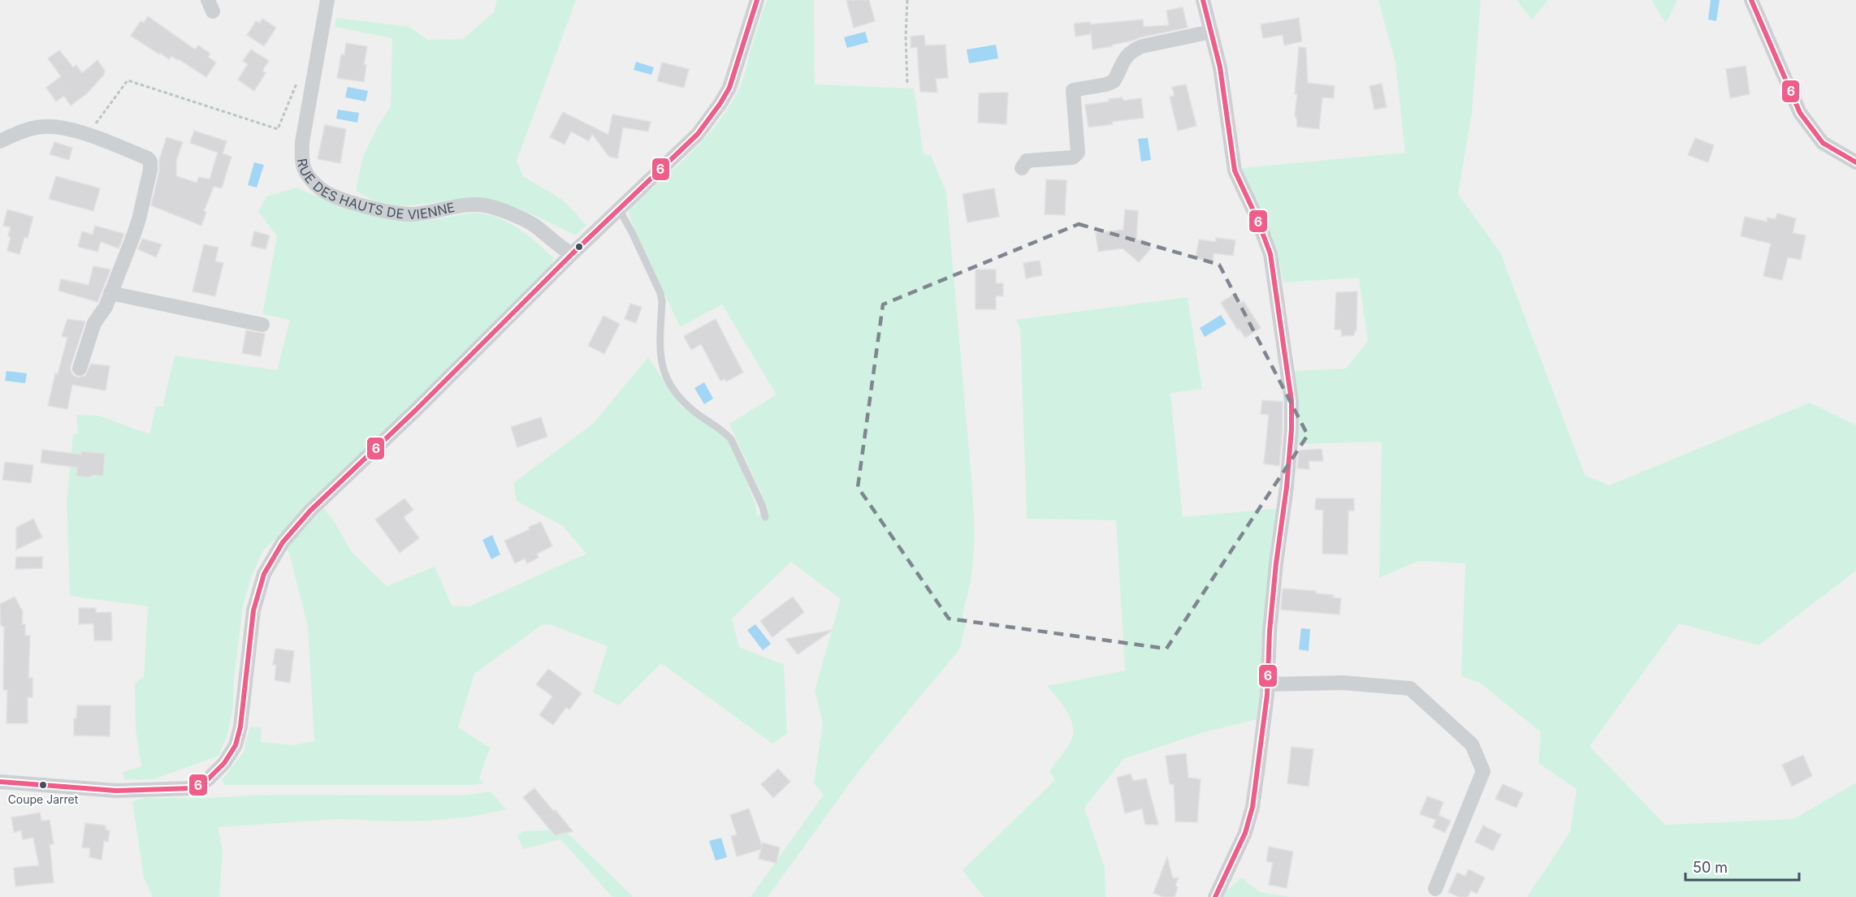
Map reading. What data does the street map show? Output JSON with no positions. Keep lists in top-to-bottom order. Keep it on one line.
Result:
{"streets":{"street":["RUE DES HAUTS DE VIENNE"]},"places":["Coupe Jarret"],"lines":["transit line 6"],"scale_bar":"50 m"}
